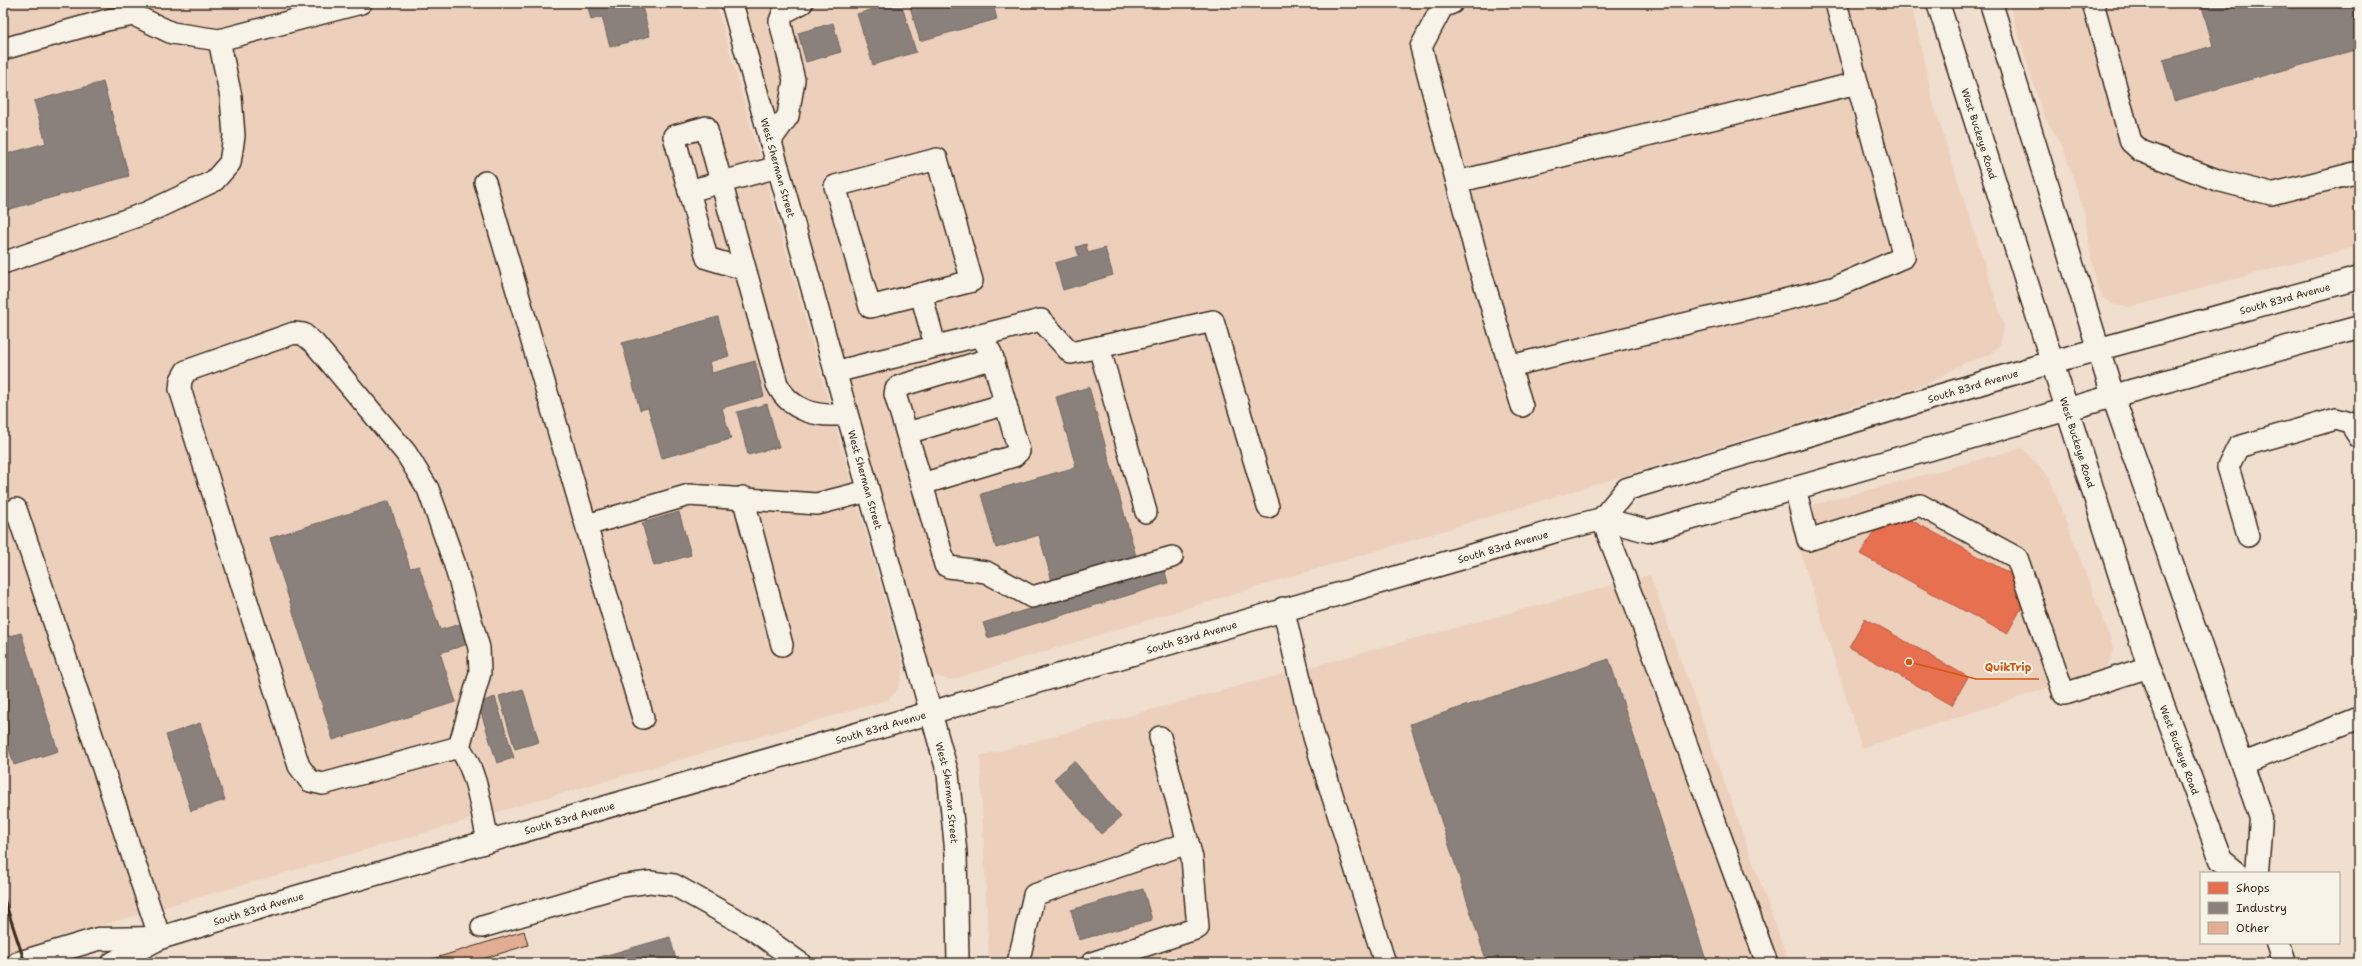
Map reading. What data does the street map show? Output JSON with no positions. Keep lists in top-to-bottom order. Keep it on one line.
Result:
{"streets":{"main road":["West Buckeye Road","South 83rd Avenue"],"street":["West Sherman Street"]},"crossings":[["West Buckeye Road","South 83rd Avenue"],["West Sherman Street","South 83rd Avenue"]],"places":["QuikTrip"],"legend":["Shops","Industry","Other"]}
